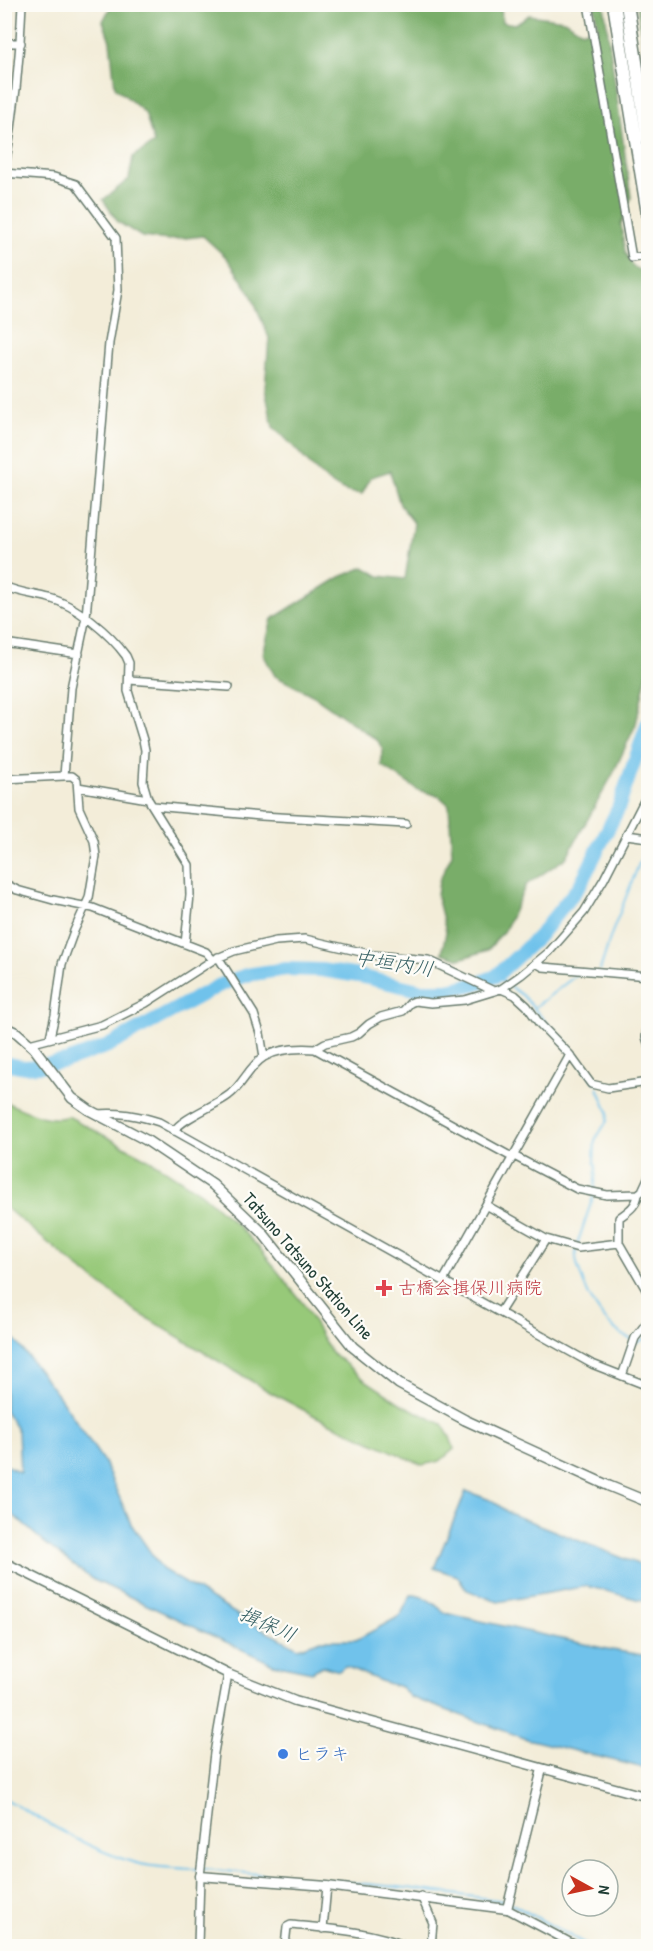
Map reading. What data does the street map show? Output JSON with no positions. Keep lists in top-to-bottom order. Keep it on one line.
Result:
{"streets":{"main road":["Tatsuno Tatsuno Station Line"]},"water":["中垣内川","揖保川"],"places":{"health":["古橋会揖保川病院"],"other":["ヒラキ"]},"north":"right"}
